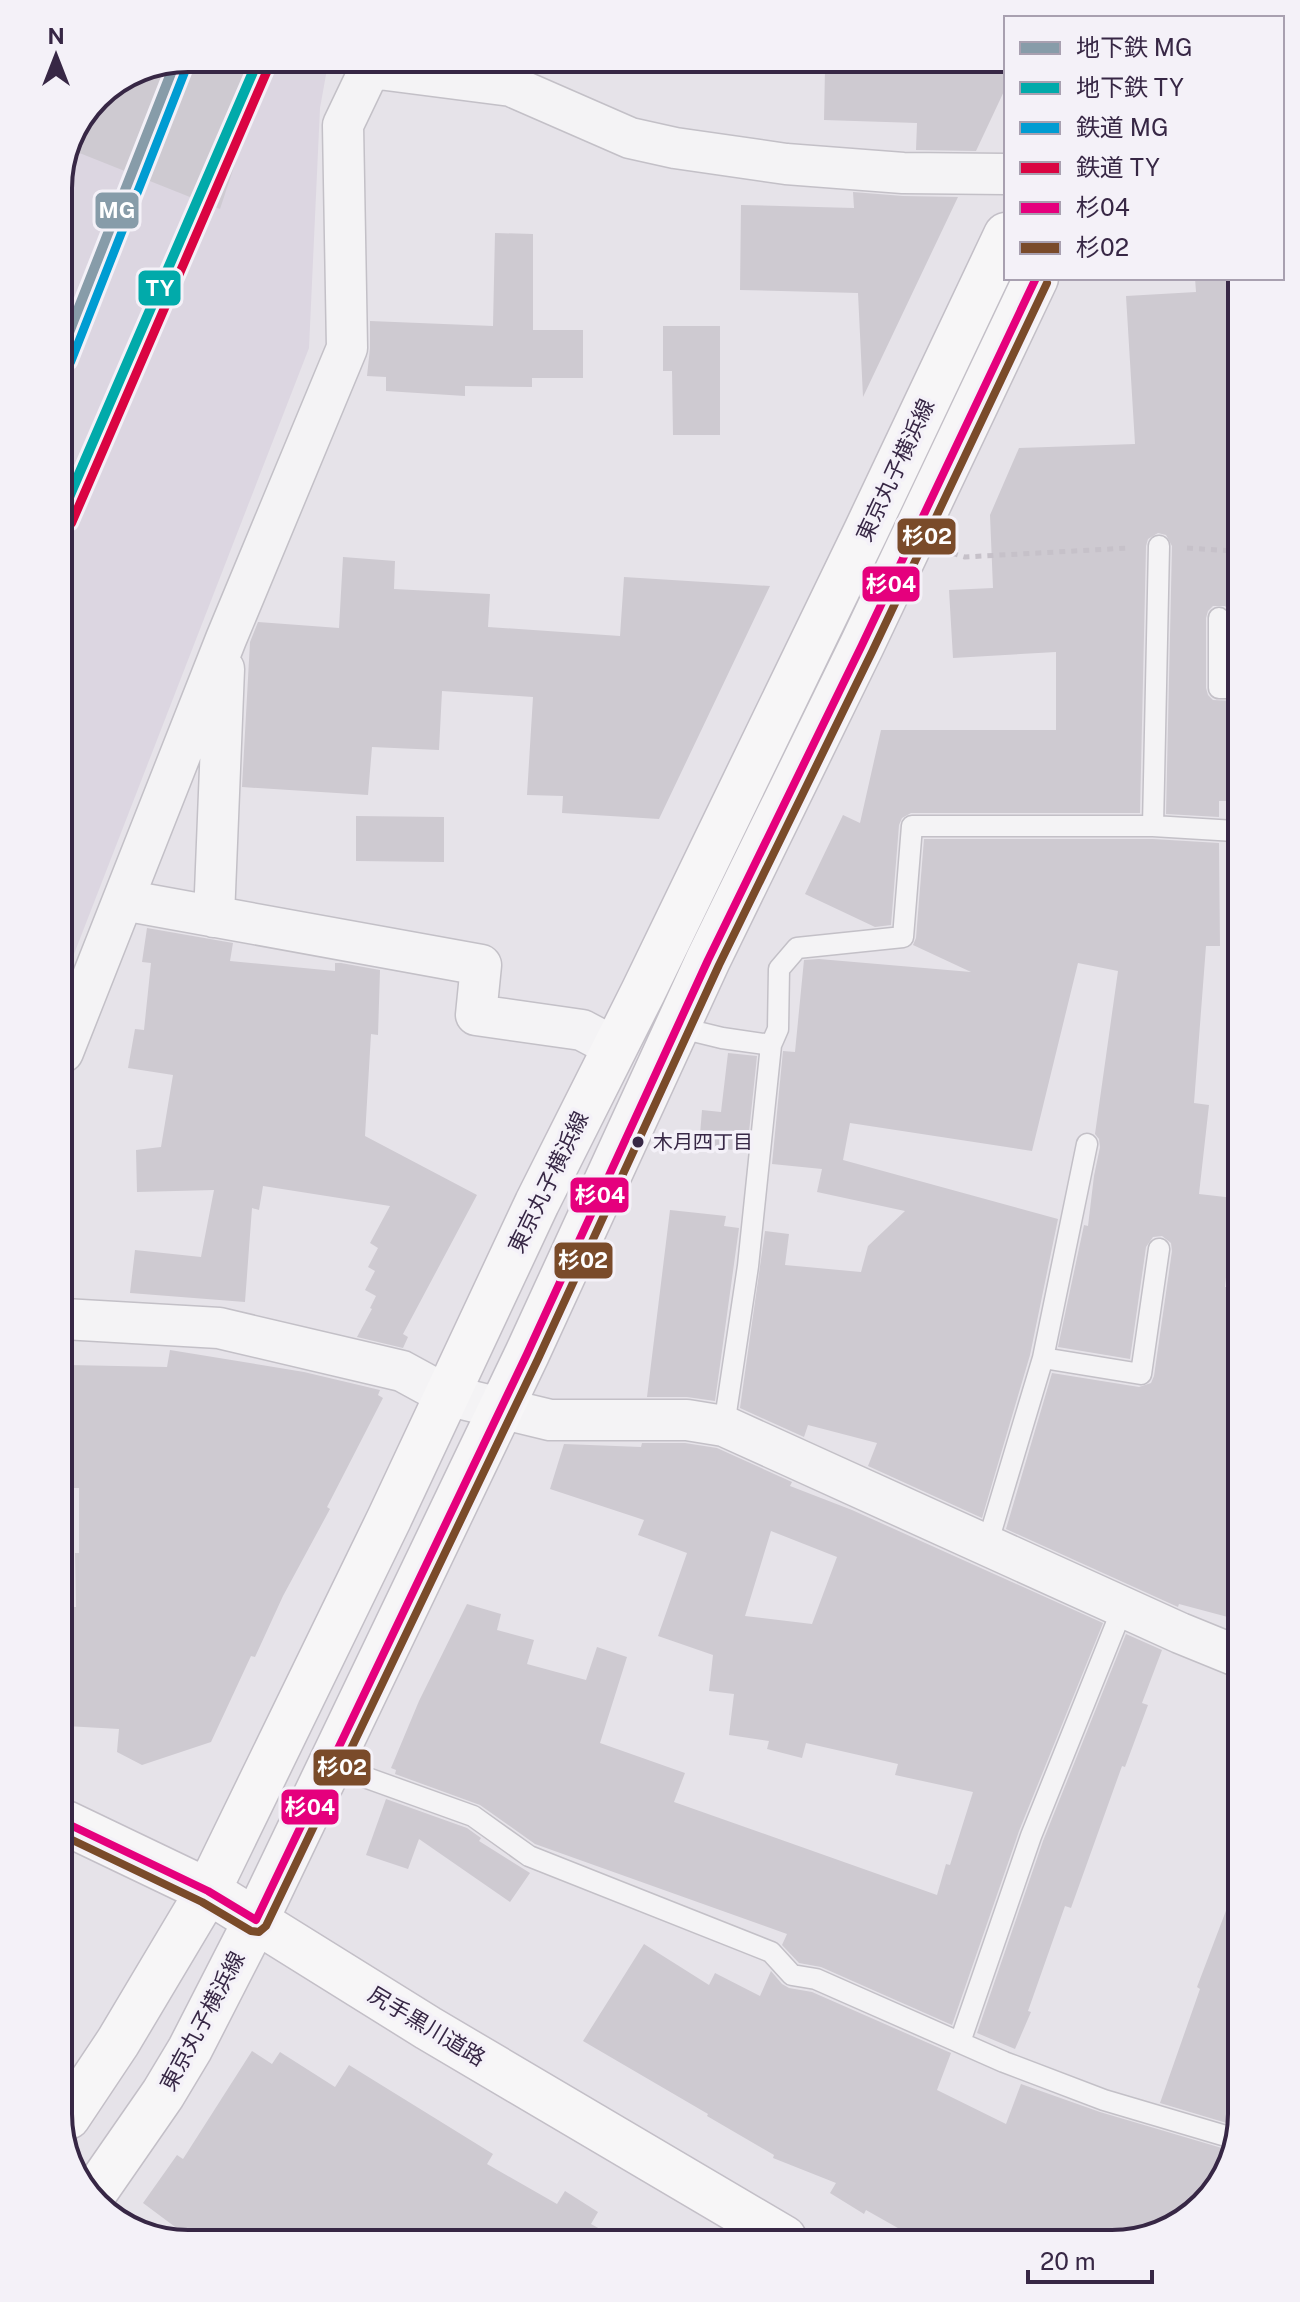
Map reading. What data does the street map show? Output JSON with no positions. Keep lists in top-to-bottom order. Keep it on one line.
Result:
{"streets":{"main road":["東京丸子横浜線","尻手黒川道路"]},"crossings":[["東京丸子横浜線","尻手黒川道路"]],"places":["木月四丁目"],"lines":["metro line TY","rail line TY","rail line MG","metro line MG","transit line 杉04","transit line 杉02"],"legend":["地下鉄 MG","地下鉄 TY","鉄道 MG","鉄道 TY","杉04","杉02"],"scale_bar":"20 m","north":"top"}
